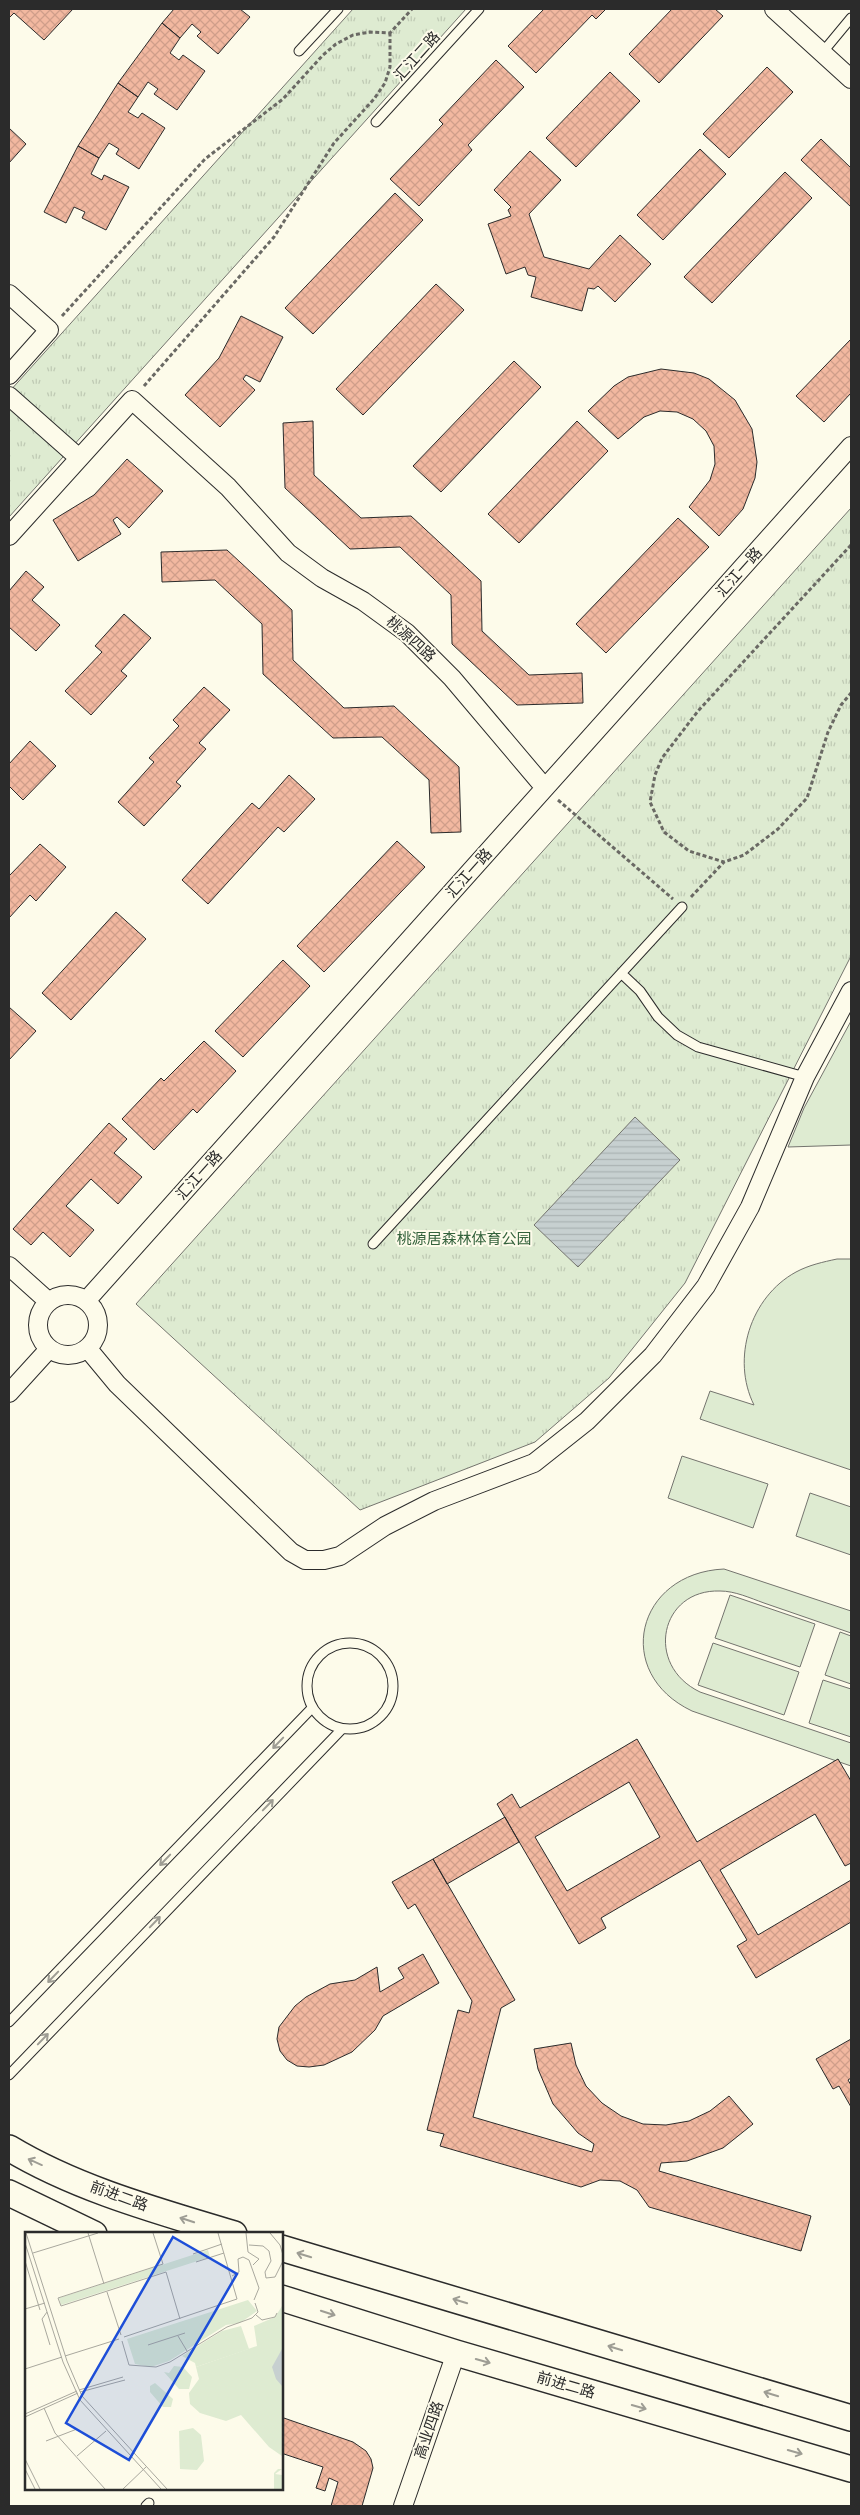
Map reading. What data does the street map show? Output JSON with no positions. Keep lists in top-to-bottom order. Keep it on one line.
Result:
{"streets":{"main road":["前进二路"],"street":["汇江一路","桃源四路","高业四路"],"lane":["汇江二路"]},"crossings":[["汇江一路","桃源四路"],["前进二路","高业四路"]],"parks":["桃源居森林体育公园"]}
